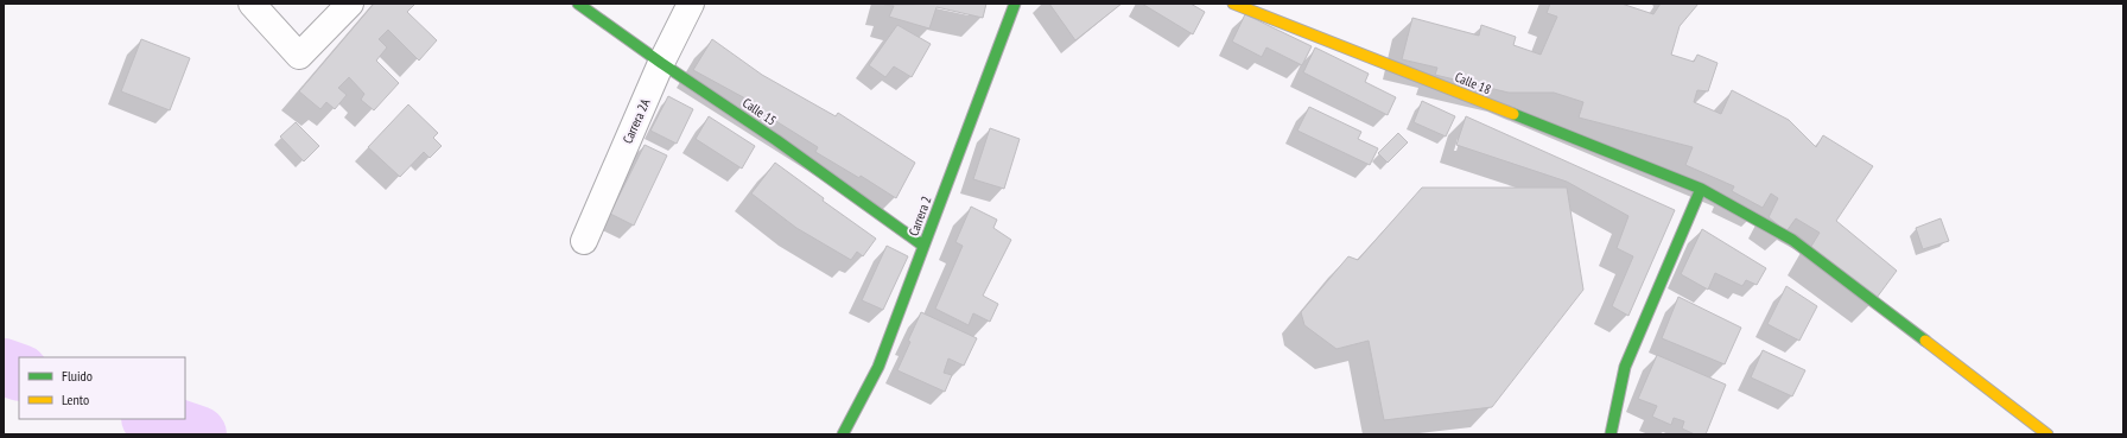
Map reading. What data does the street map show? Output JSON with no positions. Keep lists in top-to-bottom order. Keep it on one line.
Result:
{"streets":{"street":["Calle 18","Calle 15","Carrera 2A","Carrera 2"]},"crossings":[["Calle 15","Carrera 2A"],["Calle 15","Carrera 2"]],"legend":["Fluido","Lento"]}
